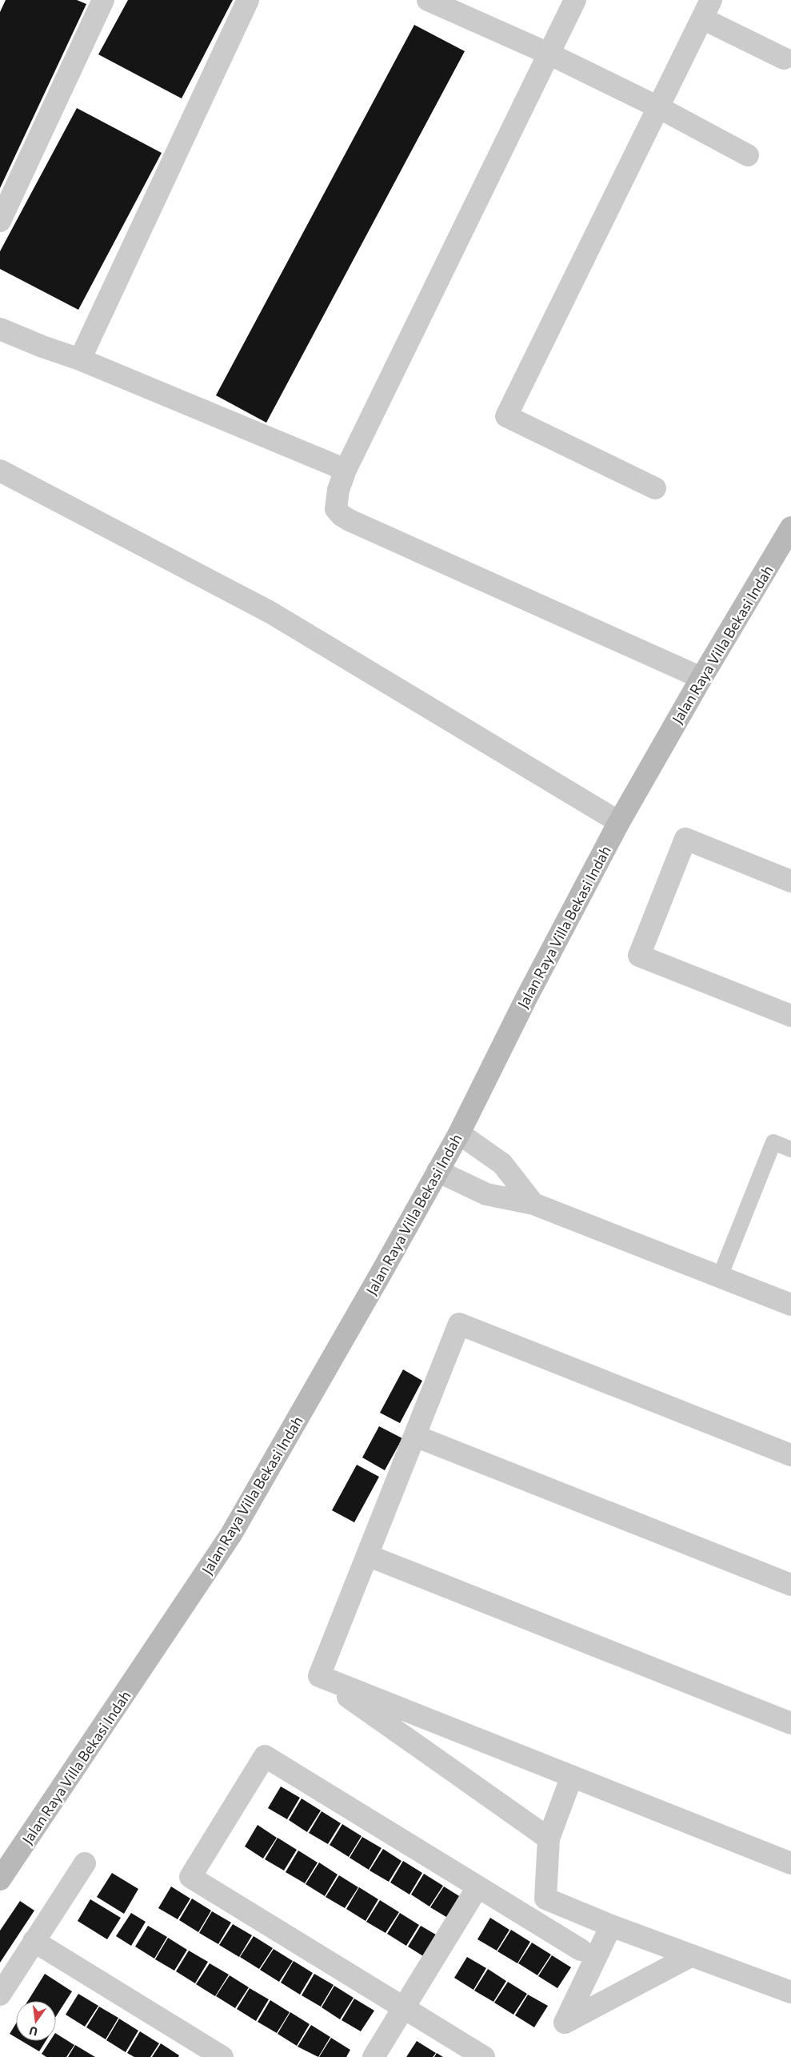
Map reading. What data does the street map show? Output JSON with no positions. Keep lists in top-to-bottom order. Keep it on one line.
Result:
{"streets":{"main road":["Jalan Raya Villa Bekasi Indah"]},"north":"bottom"}
